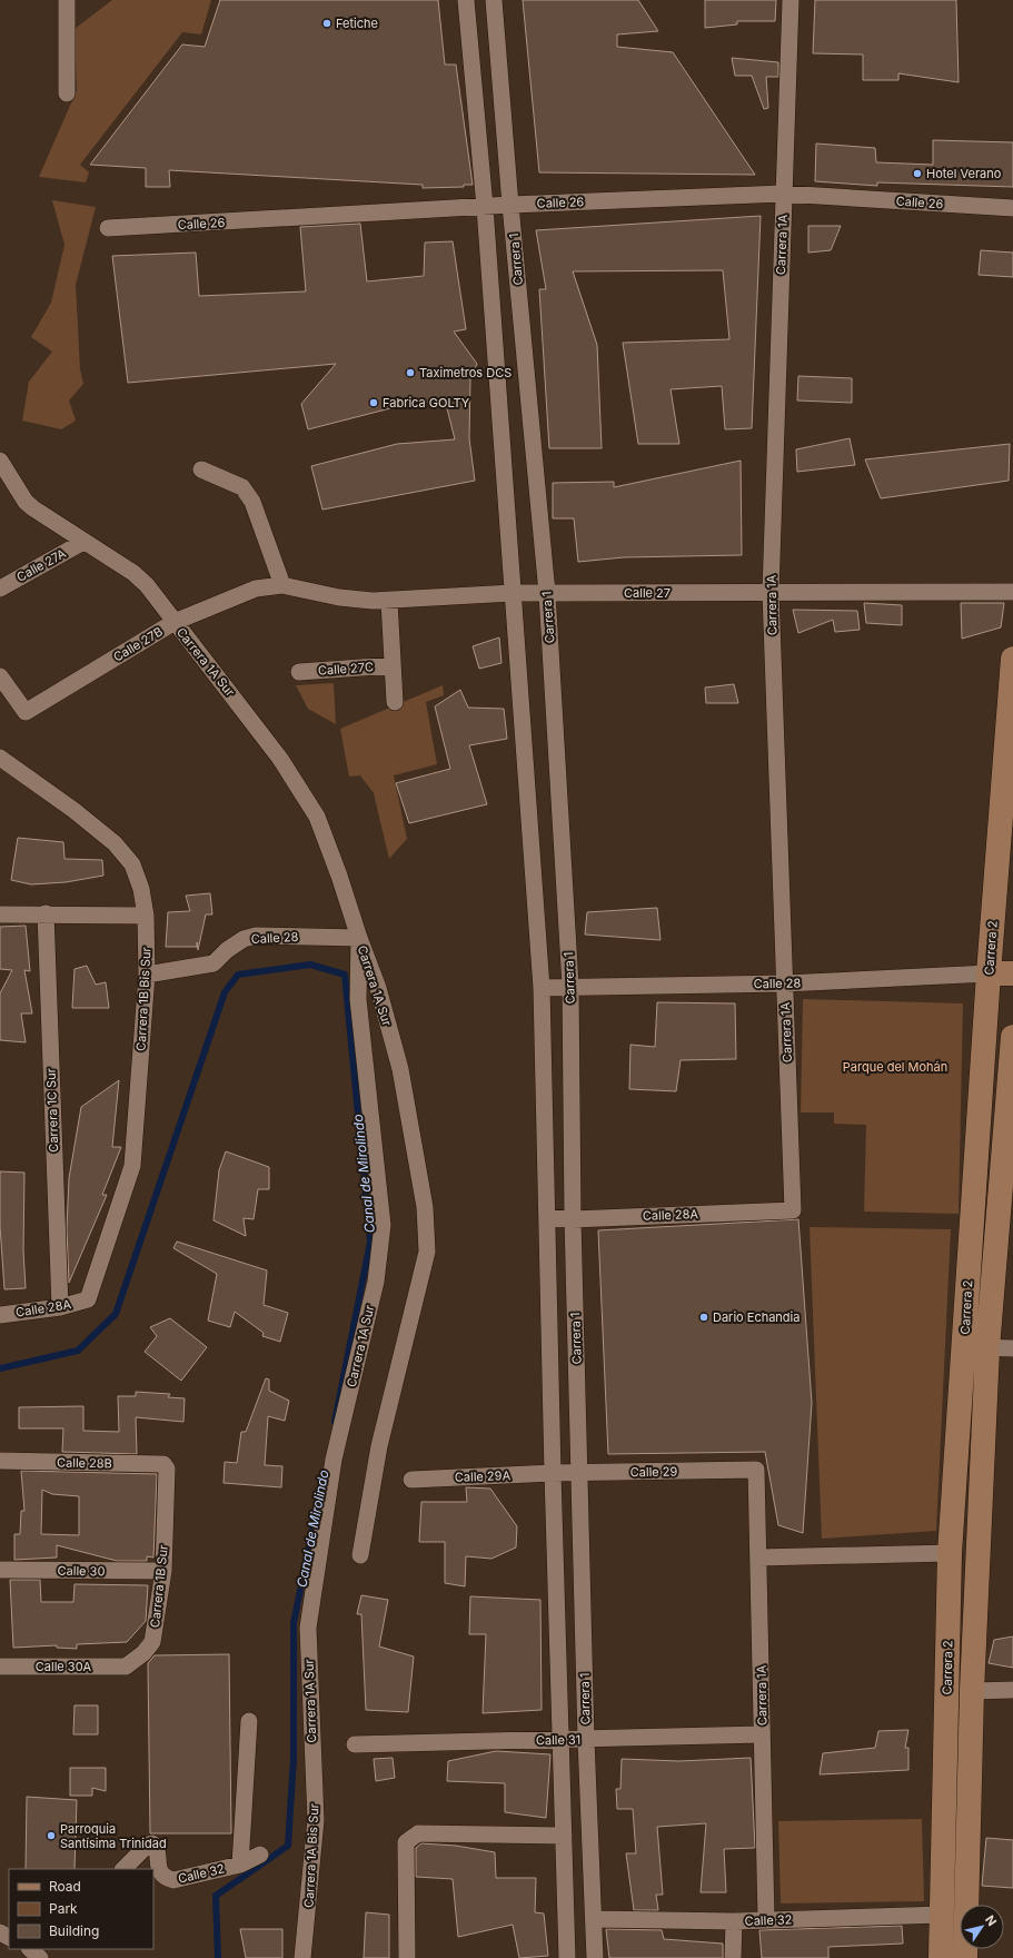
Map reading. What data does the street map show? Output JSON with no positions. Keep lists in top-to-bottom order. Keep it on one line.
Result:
{"streets":{"street":["Calle 26","Carrera 1A","Carrera 1","Calle 27A","Calle 27","Calle 27B","Carrera 1A Sur","Calle 27C","Calle 28","Carrera 2","Carrera 1B Bis Sur","Carrera 1C Sur","Calle 28A","Calle 28B","Calle 29","Calle 29A","Calle 30","Carrera 1B Sur","Calle 30A","Calle 31","Carrera 1A Bis Sur","Calle 32"]},"crossings":[["Calle 26","Carrera 1A"],["Calle 26","Carrera 1"],["Carrera 1A","Calle 27"],["Carrera 1A","Calle 28"],["Carrera 1A","Calle 28A"],["Carrera 1A","Calle 29"],["Carrera 1A","Calle 31"],["Carrera 1A","Calle 32"],["Carrera 1","Calle 27"],["Carrera 1","Calle 28"],["Carrera 1","Calle 28A"],["Carrera 1","Calle 29"],["Carrera 1","Calle 31"],["Carrera 1","Calle 32"],["Calle 27A","Carrera 1A Sur"],["Calle 27","Calle 27B"],["Calle 27B","Carrera 1A Sur"],["Carrera 1A Sur","Calle 28"],["Carrera 1A Sur","Carrera 1A Bis Sur"],["Calle 28","Carrera 2"],["Calle 28","Carrera 1B Bis Sur"],["Carrera 2","Calle 32"],["Carrera 1B Bis Sur","Calle 28A"],["Carrera 1C Sur","Calle 28A"],["Calle 28B","Carrera 1B Sur"],["Calle 29","Calle 29A"],["Calle 30","Carrera 1B Sur"],["Carrera 1B Sur","Calle 30A"]],"water":["Canal de Mirolindo"],"parks":["Parque del Mohán"],"places":["Fetiche","Hotel Verano","Taximetros DCS","Fabrica GOLTY","Dario Echandia","Parroquia Santísima Trinidad"],"legend":["Road","Park","Building"],"north":"top right"}
